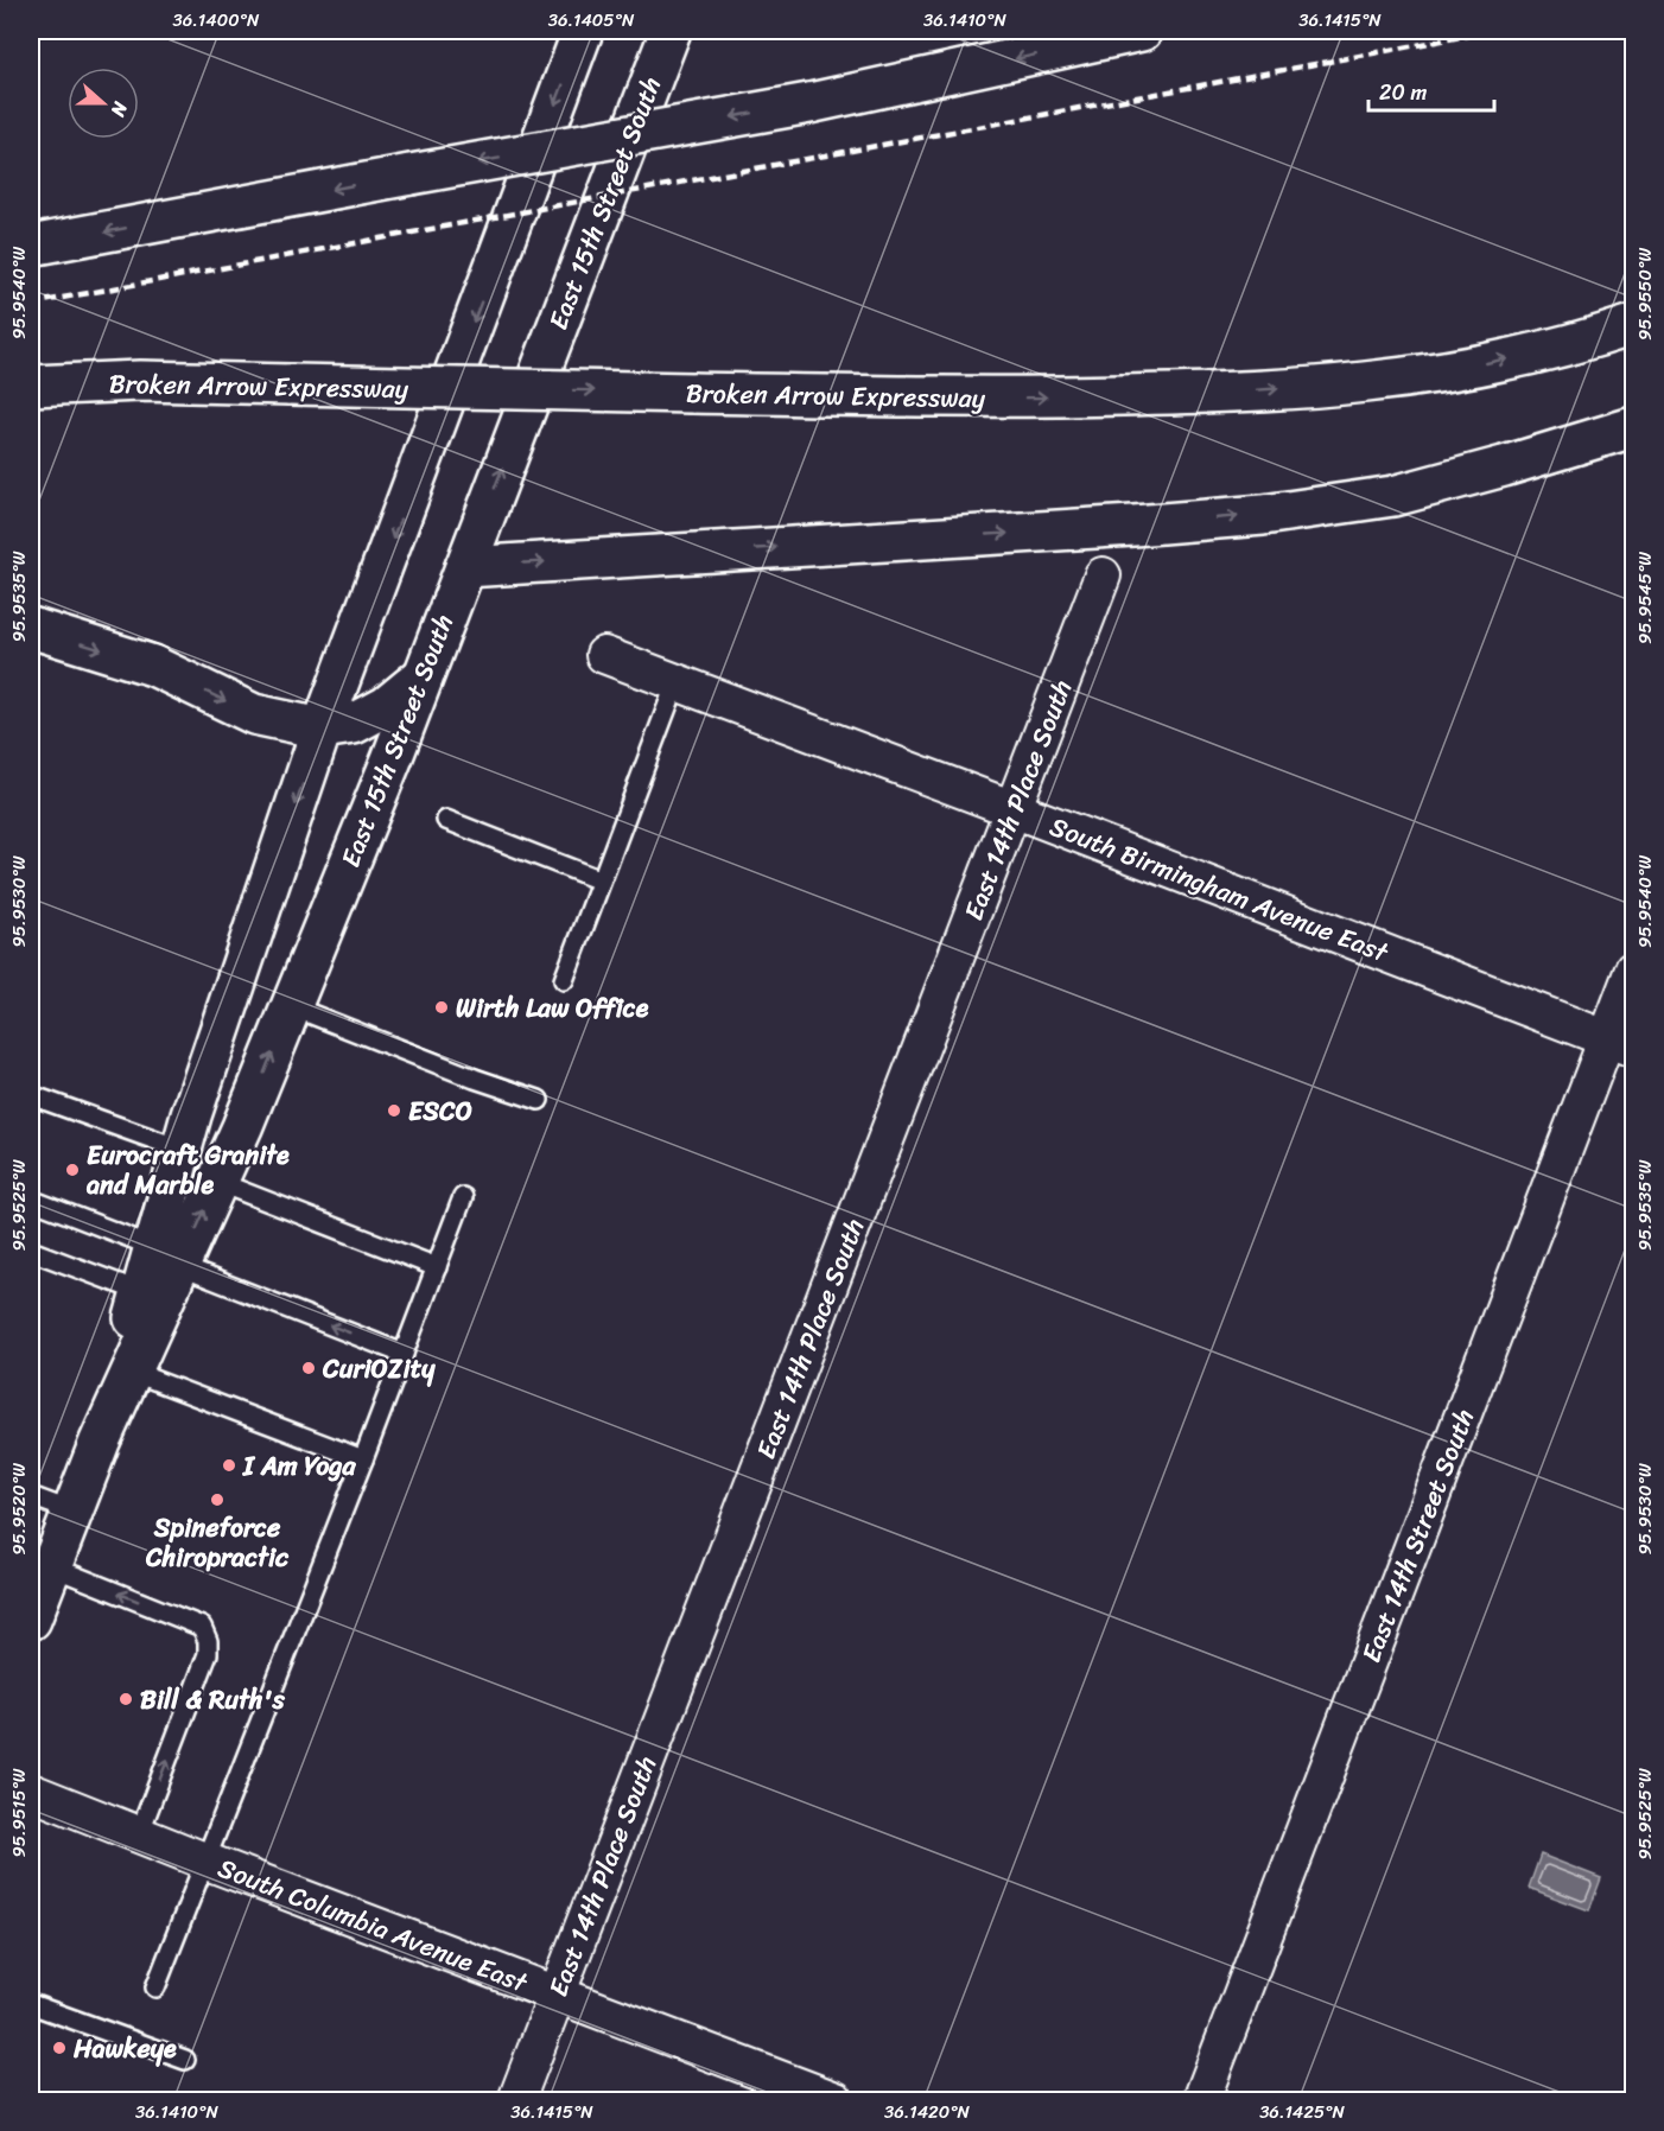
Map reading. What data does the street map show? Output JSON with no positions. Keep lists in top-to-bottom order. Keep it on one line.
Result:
{"streets":{"main road":["East 15th Street South","Broken Arrow Expressway"],"street":["East 14th Place South","South Birmingham Avenue East","East 14th Street South","South Columbia Avenue East"]},"crossings":[["East 14th Place South","South Birmingham Avenue East"],["East 14th Place South","South Columbia Avenue East"],["South Birmingham Avenue East","East 14th Street South"]],"places":["Wirth Law Office","ESCO","Eurocraft Granite and Marble","CuriOZity","I Am Yoga","Spineforce Chiropractic","Bill & Ruth's","Hawkeye"],"scale_bar":"20 m","north":"right","coordinates":["36.1400°N","36.1405°N","36.1410°N","36.1415°N","95.9540°W","95.9550°W","95.9535°W","95.9545°W","95.9530°W","95.9525°W","95.9520°W","95.9515°W","36.1420°N","36.1425°N"]}
